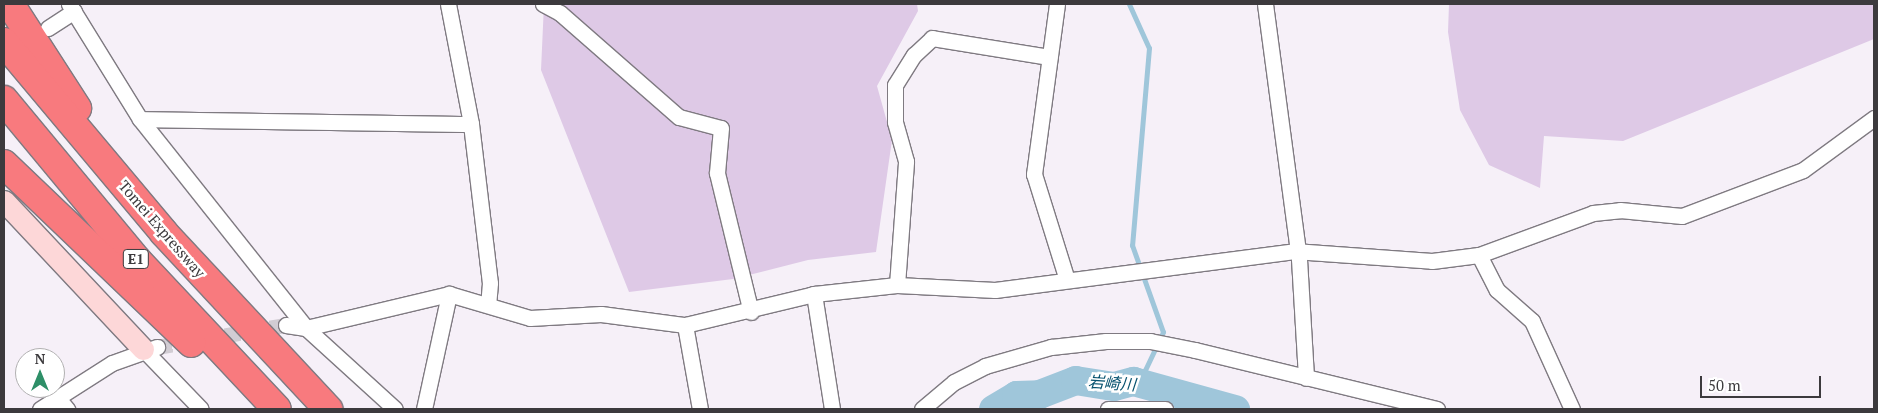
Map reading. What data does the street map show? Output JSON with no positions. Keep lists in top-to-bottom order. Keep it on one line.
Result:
{"streets":{"highway":["Tomei Expressway","E1"]},"water":["岩崎川"],"scale_bar":"50 m","north":"top"}
